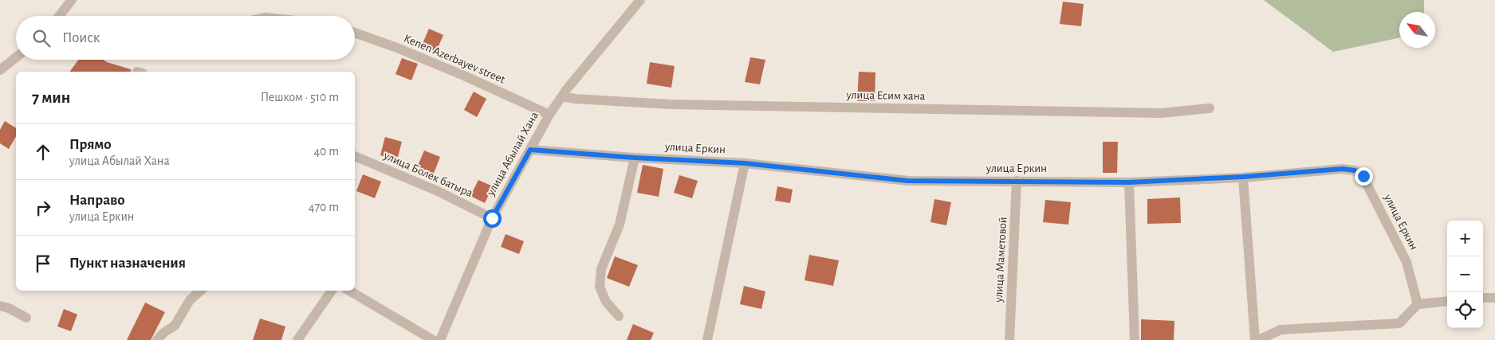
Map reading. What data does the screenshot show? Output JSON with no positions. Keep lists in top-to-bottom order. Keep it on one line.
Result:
{"streets":{"street":["Kenen Azerbayev street","улица Есим хана","улица Еркин","улица Абылай Хана","улица Болек батыра","улица Маметовой"]},"crossings":[["Kenen Azerbayev street","улица Абылай Хана"],["улица Есим хана","улица Абылай Хана"],["улица Еркин","улица Абылай Хана"],["улица Еркин","улица Маметовой"],["улица Абылай Хана","улица Болек батыра"]],"north":"top left","page":{"search":"Поиск","heading":["7 мин","Пешком · 510 m"],"list":[["Прямо","улица Абылай Хана","40 m"],["Направо","улица Еркин","470 m"],"Пункт назначения"],"map_buttons":["+","−"]}}
